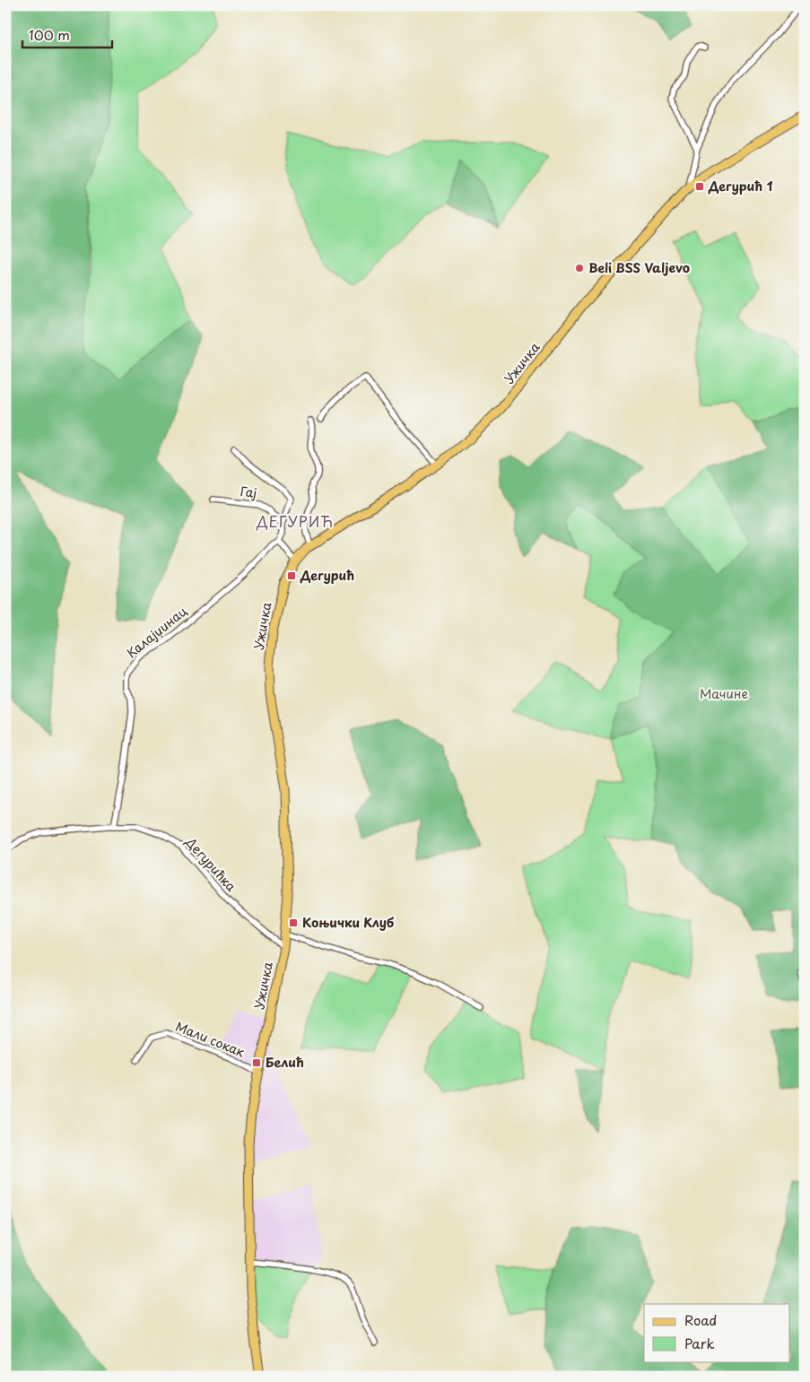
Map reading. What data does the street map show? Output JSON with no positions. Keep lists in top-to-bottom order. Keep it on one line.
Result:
{"streets":{"main road":["Ужичка"],"street":["Гај","Калајџинац","Дегурићка","Мали сокак"]},"crossings":[["Ужичка","Дегурићка"],["Ужичка","Мали сокак"],["Калајџинац","Дегурићка"]],"districts":["ДЕГУРИЋ"],"parks":["Мачине"],"places":{"transit":["Дегурић 1","Дегурић","Коњички Клуб","Белић"],"other":["Beli BSS Valjevo"]},"legend":["Road","Park"],"scale_bar":"100 m"}
